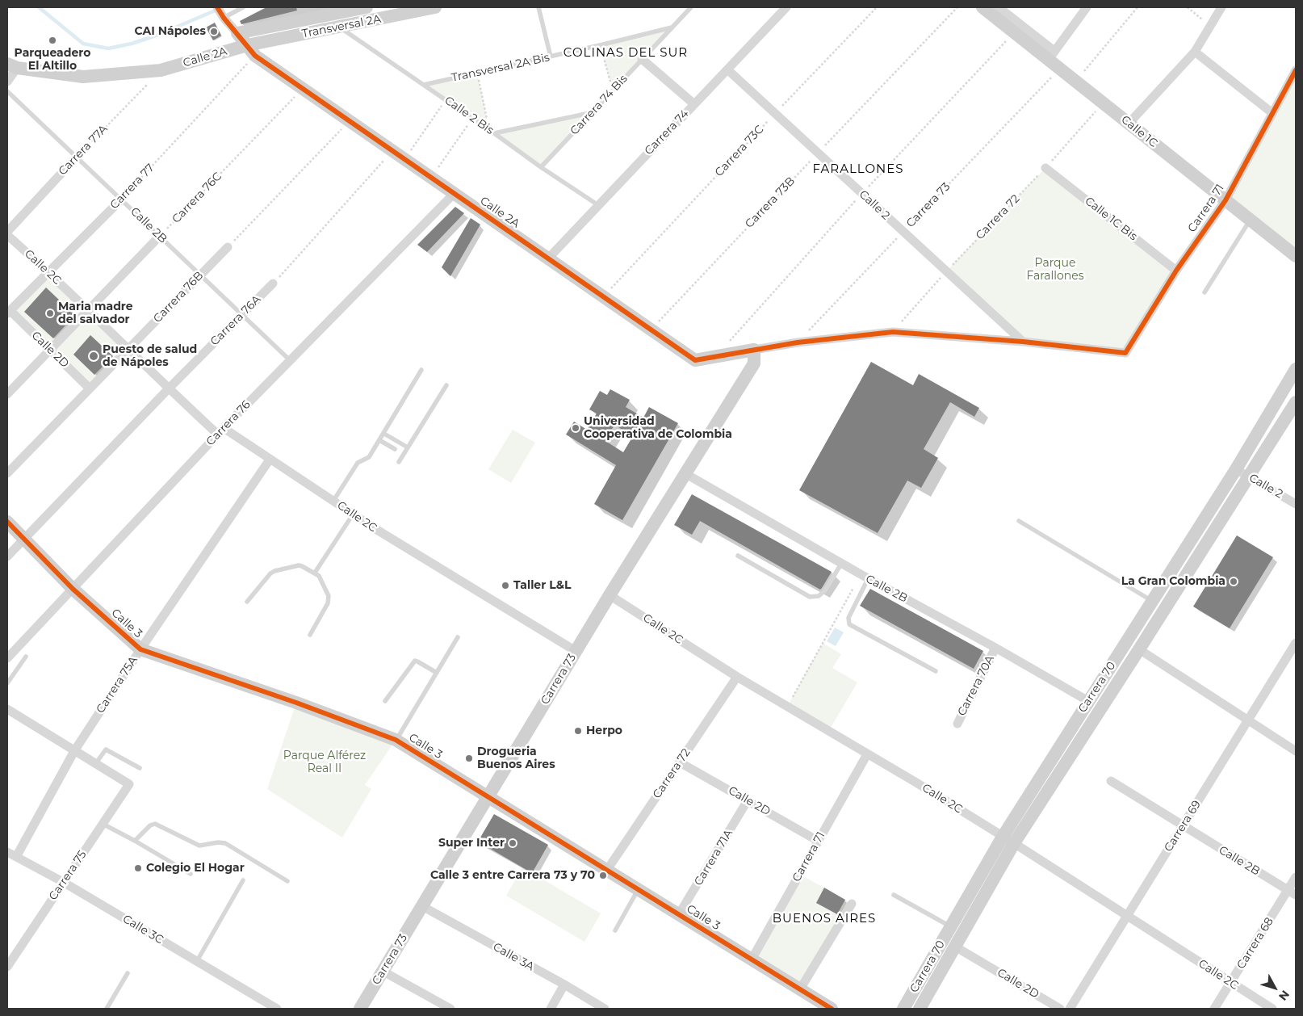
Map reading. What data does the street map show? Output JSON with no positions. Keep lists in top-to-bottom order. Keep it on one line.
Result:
{"streets":{"street":["Transversal 2A","Calle 2A","Calle 1C","Carrera 74","Carrera 77A","Carrera 77","Calle 2","Carrera 73","Carrera 71","Carrera 72","Calle 1C Bis","Calle 2B","Calle 2C","Carrera 76B","Carrera 76A","Calle 2D","Carrera 76","Calle 3","Carrera 75A","Carrera 70A","Carrera 70","Carrera 69","Carrera 71A","Carrera 75","Calle 3C","Carrera 68","Calle 3A"],"lane":["Transversal 2A Bis","Carrera 74 Bis","Calle 2 Bis"],"path":["Carrera 73C","Carrera 76C","Carrera 73B"]},"crossings":[["Transversal 2A","Calle 2A"],["Transversal 2A","Calle 2 Bis"],["Transversal 2A","Carrera 77"],["Calle 2A","Carrera 74"],["Calle 2A","Carrera 77A"],["Calle 2A","Carrera 73C"],["Calle 2A","Carrera 77"],["Calle 2A","Carrera 76C"],["Calle 2A","Carrera 73B"],["Calle 2A","Carrera 73"],["Calle 2A","Carrera 76"],["Transversal 2A Bis","Carrera 74 Bis"],["Transversal 2A Bis","Calle 2 Bis"],["Carrera 74 Bis","Calle 2 Bis"],["Calle 2 Bis","Carrera 74"],["Calle 1C","Carrera 73"],["Calle 1C","Carrera 71"],["Calle 1C","Carrera 72"],["Carrera 74","Calle 2"],["Carrera 77A","Calle 2B"],["Carrera 77A","Calle 2C"],["Carrera 73C","Calle 2"],["Carrera 77","Calle 2B"],["Carrera 77","Calle 2C"],["Carrera 77","Calle 2D"],["Carrera 76C","Calle 2B"],["Carrera 73B","Calle 2"],["Calle 2","Carrera 73"],["Calle 2","Carrera 71"],["Calle 2","Carrera 72"],["Calle 2","Carrera 70"],["Carrera 73","Calle 2B"],["Carrera 73","Calle 2C"],["Carrera 73","Calle 3"],["Carrera 73","Calle 3A"],["Carrera 71","Calle 1C Bis"],["Carrera 71","Calle 2C"],["Carrera 71","Calle 2D"],["Carrera 71","Calle 3"],["Carrera 72","Calle 1C Bis"],["Carrera 72","Calle 2C"],["Carrera 72","Calle 2D"],["Carrera 72","Calle 3"],["Calle 2B","Carrera 76B"],["Calle 2B","Carrera 76A"],["Calle 2B","Carrera 76"],["Calle 2B","Carrera 70A"],["Calle 2B","Carrera 70"],["Calle 2B","Carrera 69"],["Calle 2B","Carrera 68"],["Calle 2C","Carrera 76B"],["Calle 2C","Carrera 76A"],["Calle 2C","Carrera 76"],["Calle 2C","Carrera 75A"],["Calle 2C","Carrera 70"],["Calle 2C","Carrera 69"],["Calle 2C","Carrera 68"],["Carrera 76B","Calle 2D"],["Carrera 76A","Calle 3"],["Calle 2D","Carrera 70"],["Calle 2D","Carrera 71A"],["Carrera 76","Calle 3"],["Calle 3","Carrera 75A"],["Calle 3","Carrera 71A"],["Carrera 75A","Calle 3C"],["Carrera 75","Calle 3C"]],"districts":["COLINAS DEL SUR","FARALLONES","BUENOS AIRES"],"parks":["Parque Farallones","Parque Alférez Real II"],"places":["CAI Nápoles","Parqueadero El Altillo","Maria madre del salvador","Puesto de salud de Nápoles","Universidad Cooperativa de Colombia","La Gran Colombia","Taller L&L","Herpo","Drogueria Buenos Aires","Super Inter","Colegio El Hogar","Calle 3 entre Carrera 73 y 70"],"north":"bottom right"}
